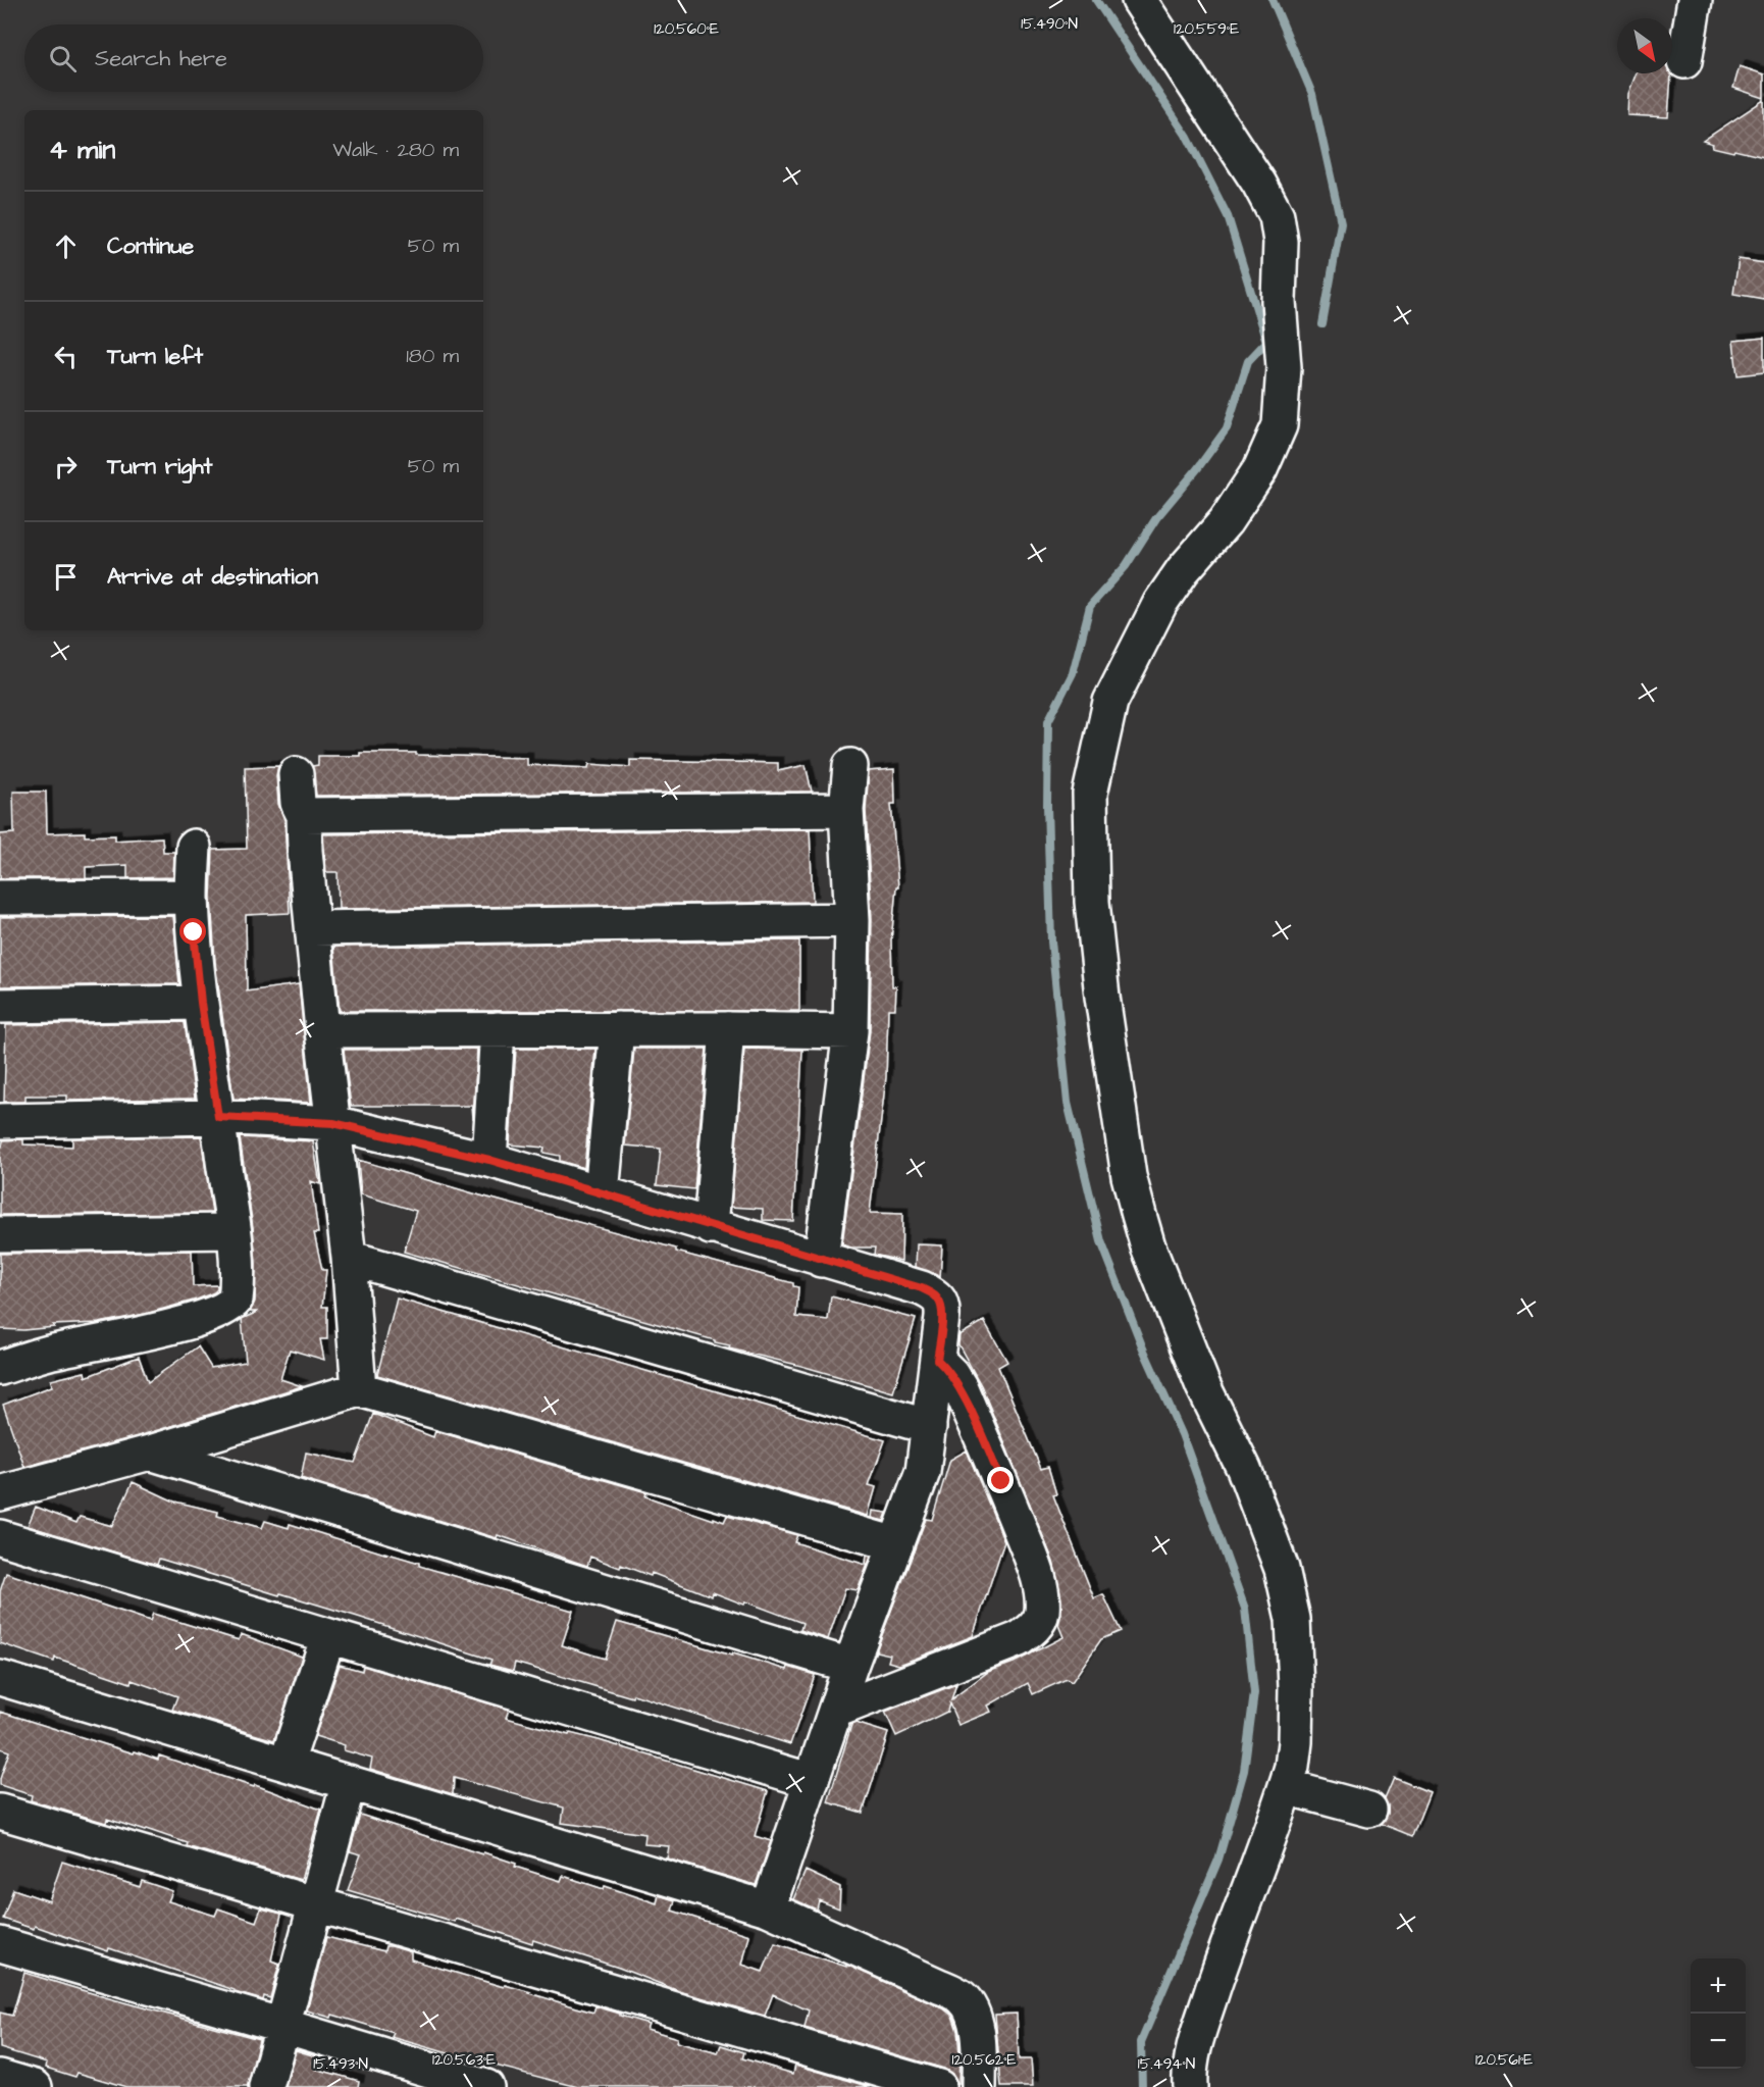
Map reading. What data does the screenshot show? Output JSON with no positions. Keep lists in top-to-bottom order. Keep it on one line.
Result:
{"north":"bottom right","page":{"search":"Search here","heading":["4 min","Walk · 280 m"],"list":[["Continue","50 m"],["Turn left","180 m"],["Turn right","50 m"],"Arrive at destination"],"map_buttons":["+","−"]},"coordinates":["15.490°N","120.560°E","120.559°E","120.563°E","120.562°E","120.561°E","15.493°N","15.494°N"]}
